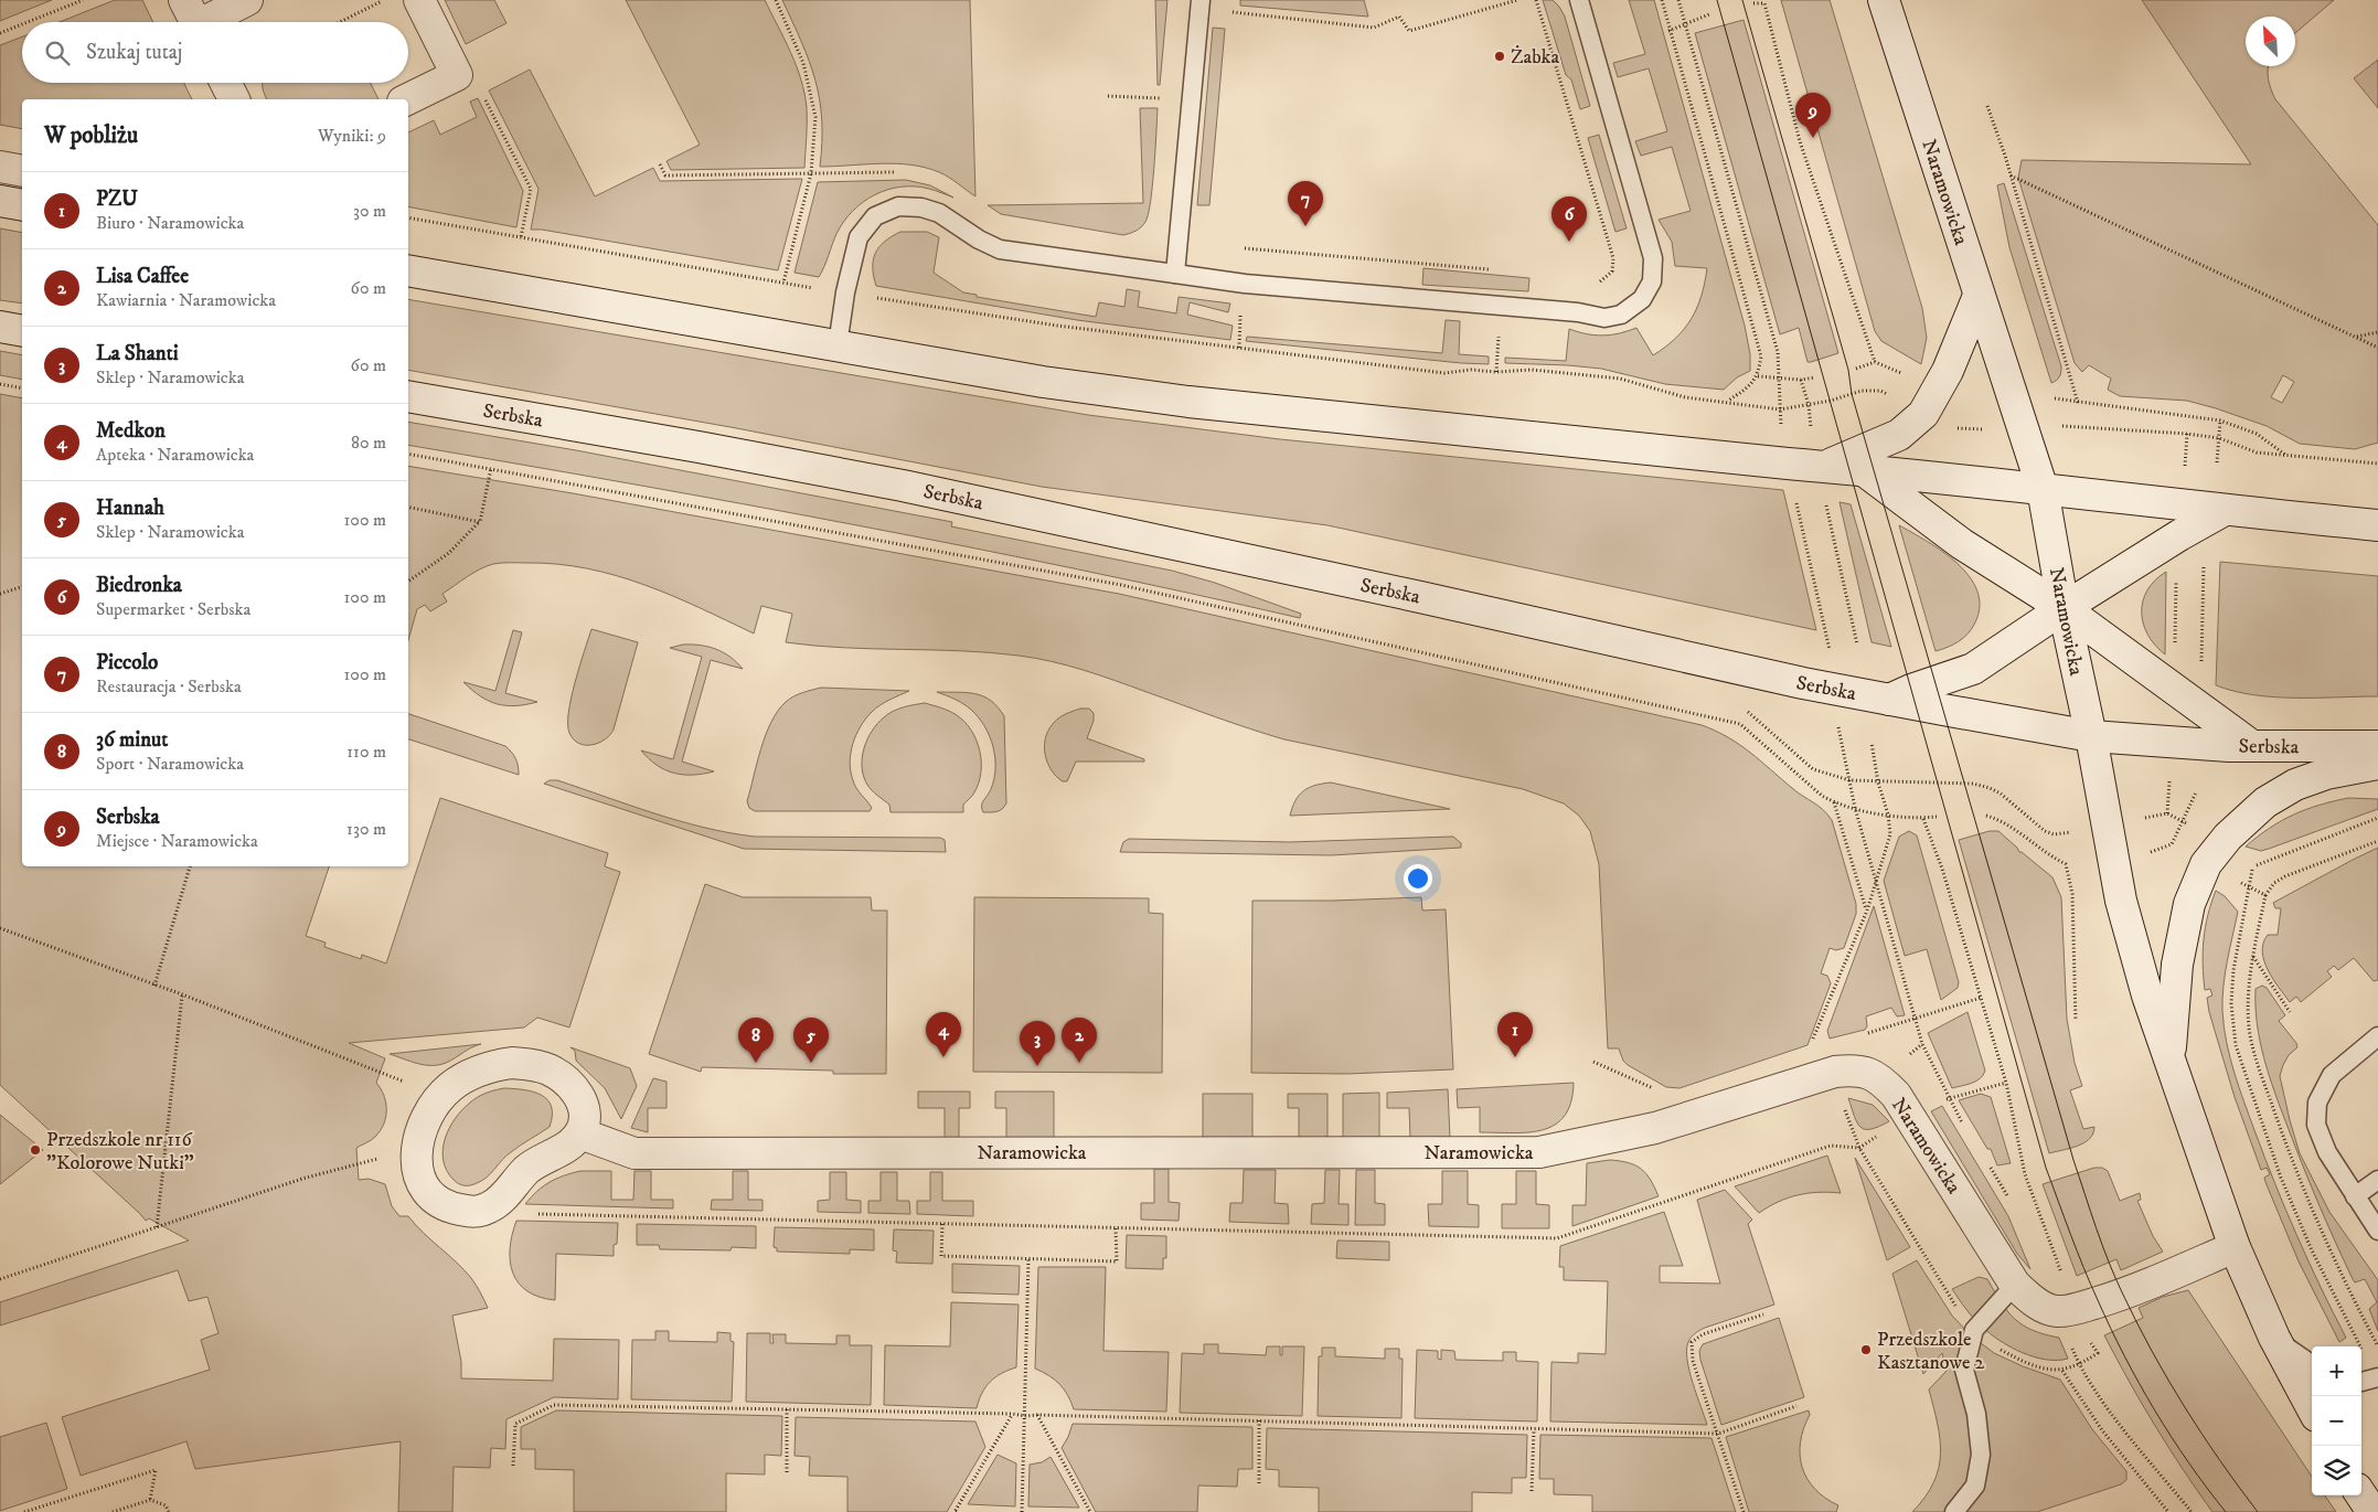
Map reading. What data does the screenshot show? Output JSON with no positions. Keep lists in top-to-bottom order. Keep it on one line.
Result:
{"streets":{"street":["Naramowicka","Serbska"]},"crossings":[["Naramowicka","Serbska"]],"places":["Żabka","Przedszkole nr 116 \"Kolorowe Nutki\"","Przedszkole Kasztanowe 2"],"north":"top left","page":{"search":"Szukaj tutaj","pins":["9","7","6","1","4","2","5","8","3"],"heading":["W pobliżu","Wyniki: 9"],"list":[{"mark":"1","name":"PZU","note":"Biuro · Naramowicka","value":"30 m"},{"mark":"2","name":"Lisa Caffee","note":"Kawiarnia · Naramowicka","value":"60 m"},{"mark":"3","name":"La Shanti","note":"Sklep · Naramowicka","value":"60 m"},{"mark":"4","name":"Medkon","note":"Apteka · Naramowicka","value":"80 m"},{"mark":"5","name":"Hannah","note":"Sklep · Naramowicka","value":"100 m"},{"mark":"6","name":"Biedronka","note":"Supermarket · Serbska","value":"100 m"},{"mark":"7","name":"Piccolo","note":"Restauracja · Serbska","value":"100 m"},{"mark":"8","name":"36 minut","note":"Sport · Naramowicka","value":"110 m"},{"mark":"9","name":"Serbska","note":"Miejsce · Naramowicka","value":"130 m"}],"map_buttons":["+","−"]}}
